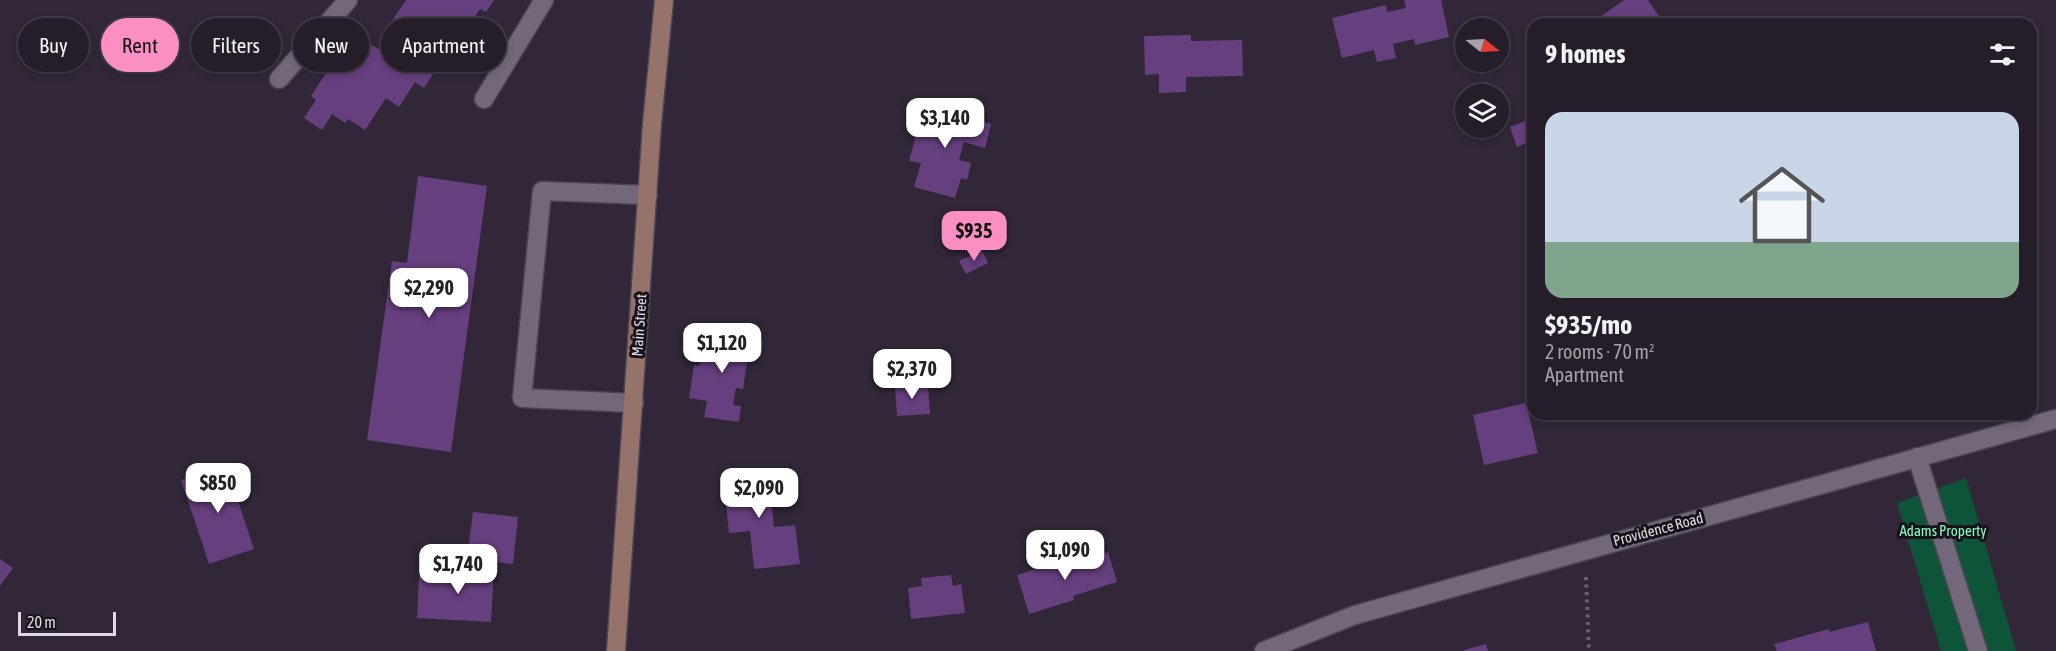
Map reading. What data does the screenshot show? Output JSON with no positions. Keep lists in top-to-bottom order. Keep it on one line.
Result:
{"streets":{"main road":["Main Street"],"street":["Providence Road"]},"parks":["Adams Property"],"scale_bar":"20 m","north":"right","page":{"chip":["Buy","Rent","Filters","New","Apartment"],"heading":"9 homes","list":[{"name":"$935/mo","note":"2 rooms · 70 m² · Apartment"}],"price":["$3,140","$935","$2,290","$1,120","$2,370","$850","$2,090","$1,090","$1,740"],"scale":"20 m"}}
